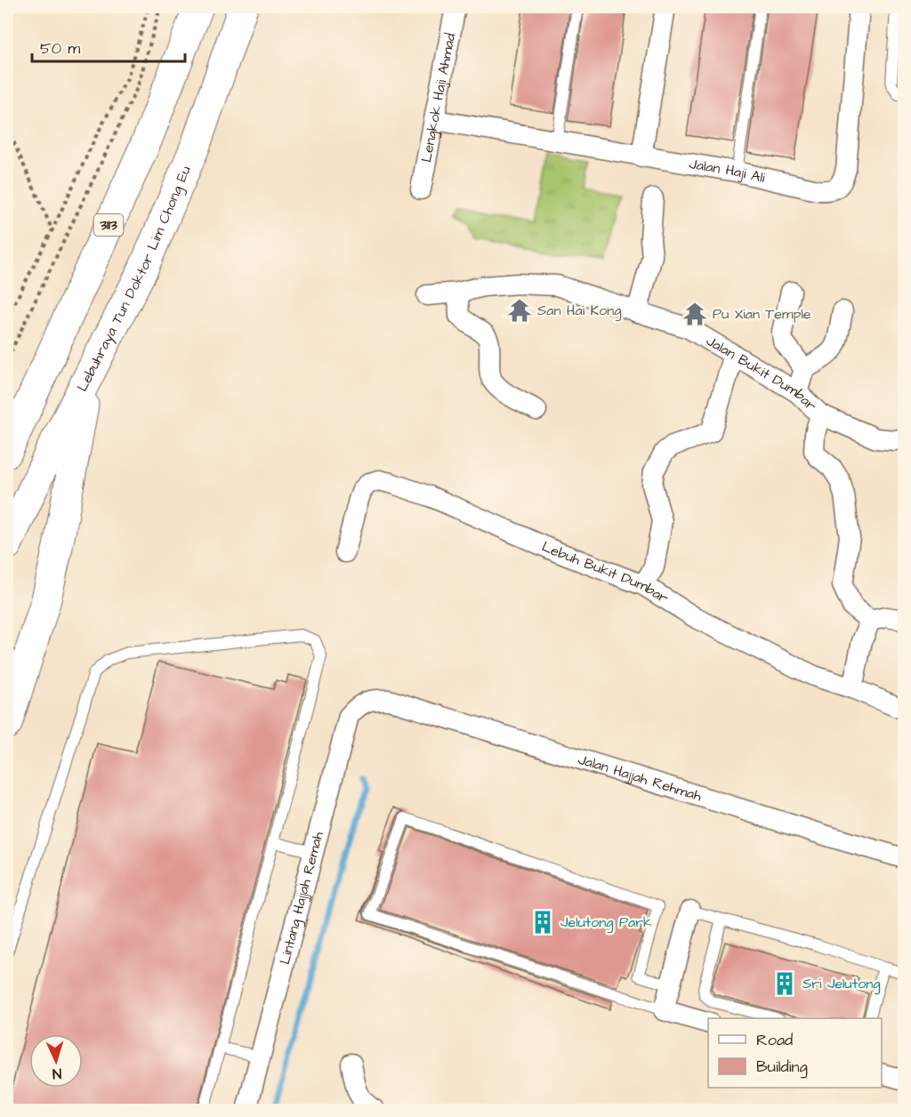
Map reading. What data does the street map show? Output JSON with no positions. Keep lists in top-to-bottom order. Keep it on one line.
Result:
{"streets":{"highway":["3113","Lebuhraya Tun Doktor Lim Chong Eu"],"street":["Lengkok Haji Ahmad","Jalan Haji Ali","Jalan Bukit Dumbar","Lebuh Bukit Dumbar","Jalan Hajjah Rehmah","Lintang Hajjah Remah"]},"crossings":[["Lengkok Haji Ahmad","Jalan Haji Ali"],["Jalan Hajjah Rehmah","Lintang Hajjah Remah"]],"places":{"temple":["San Hai Kong","Pu Xian Temple"],"building":["Jelutong Park","Sri Jelutong"]},"legend":["Road","Building"],"scale_bar":"50 m","north":"bottom"}
